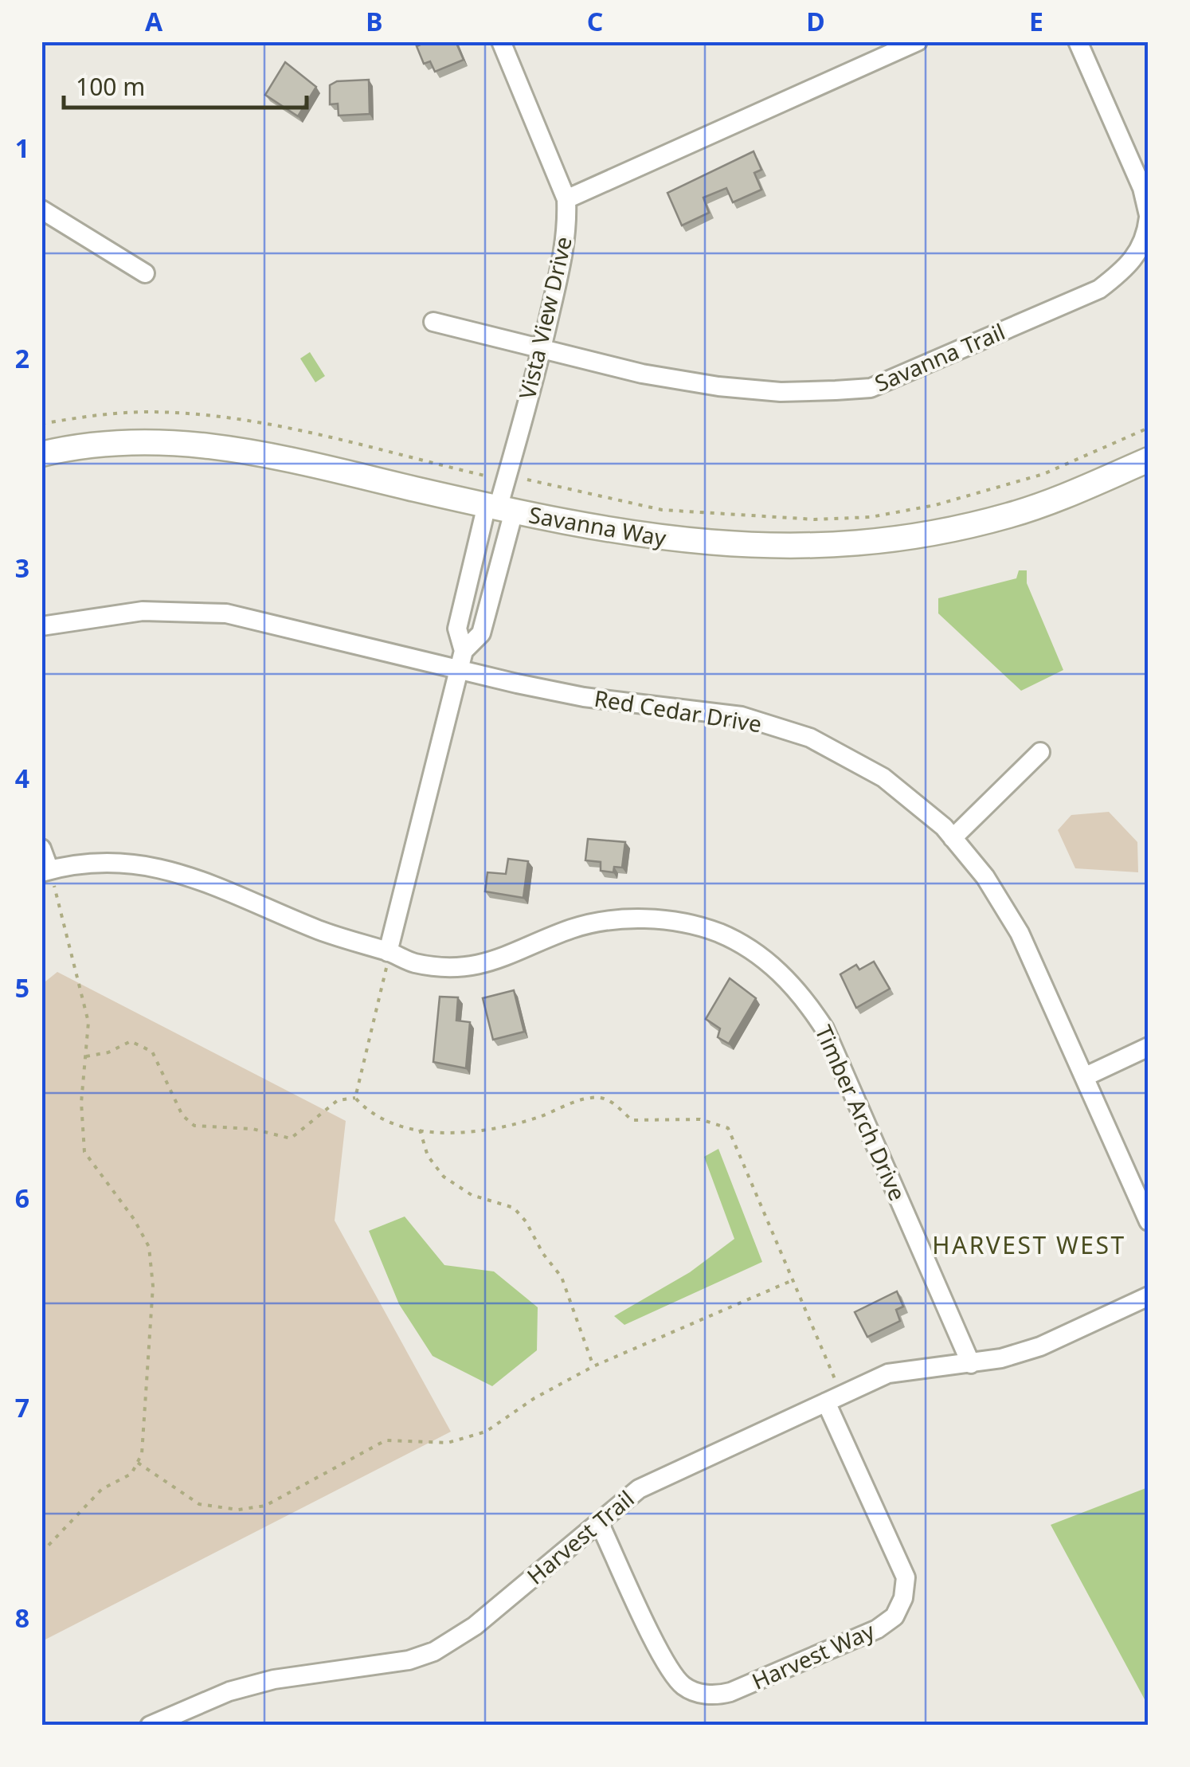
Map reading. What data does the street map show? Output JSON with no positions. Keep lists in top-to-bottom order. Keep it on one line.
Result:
{"streets":{"street":["Vista View Drive","Savanna Trail","Savanna Way","Red Cedar Drive","Timber Arch Drive","Harvest Trail","Harvest Way"]},"crossings":[["Vista View Drive","Savanna Trail"],["Vista View Drive","Savanna Way"],["Vista View Drive","Red Cedar Drive"],["Vista View Drive","Timber Arch Drive"],["Timber Arch Drive","Harvest Trail"],["Harvest Trail","Harvest Way"]],"districts":["HARVEST WEST"],"scale_bar":"100 m","grid":{"columns":["A","B","C","D","E"],"rows":["1","2","3","4","5","6","7","8"]}}
